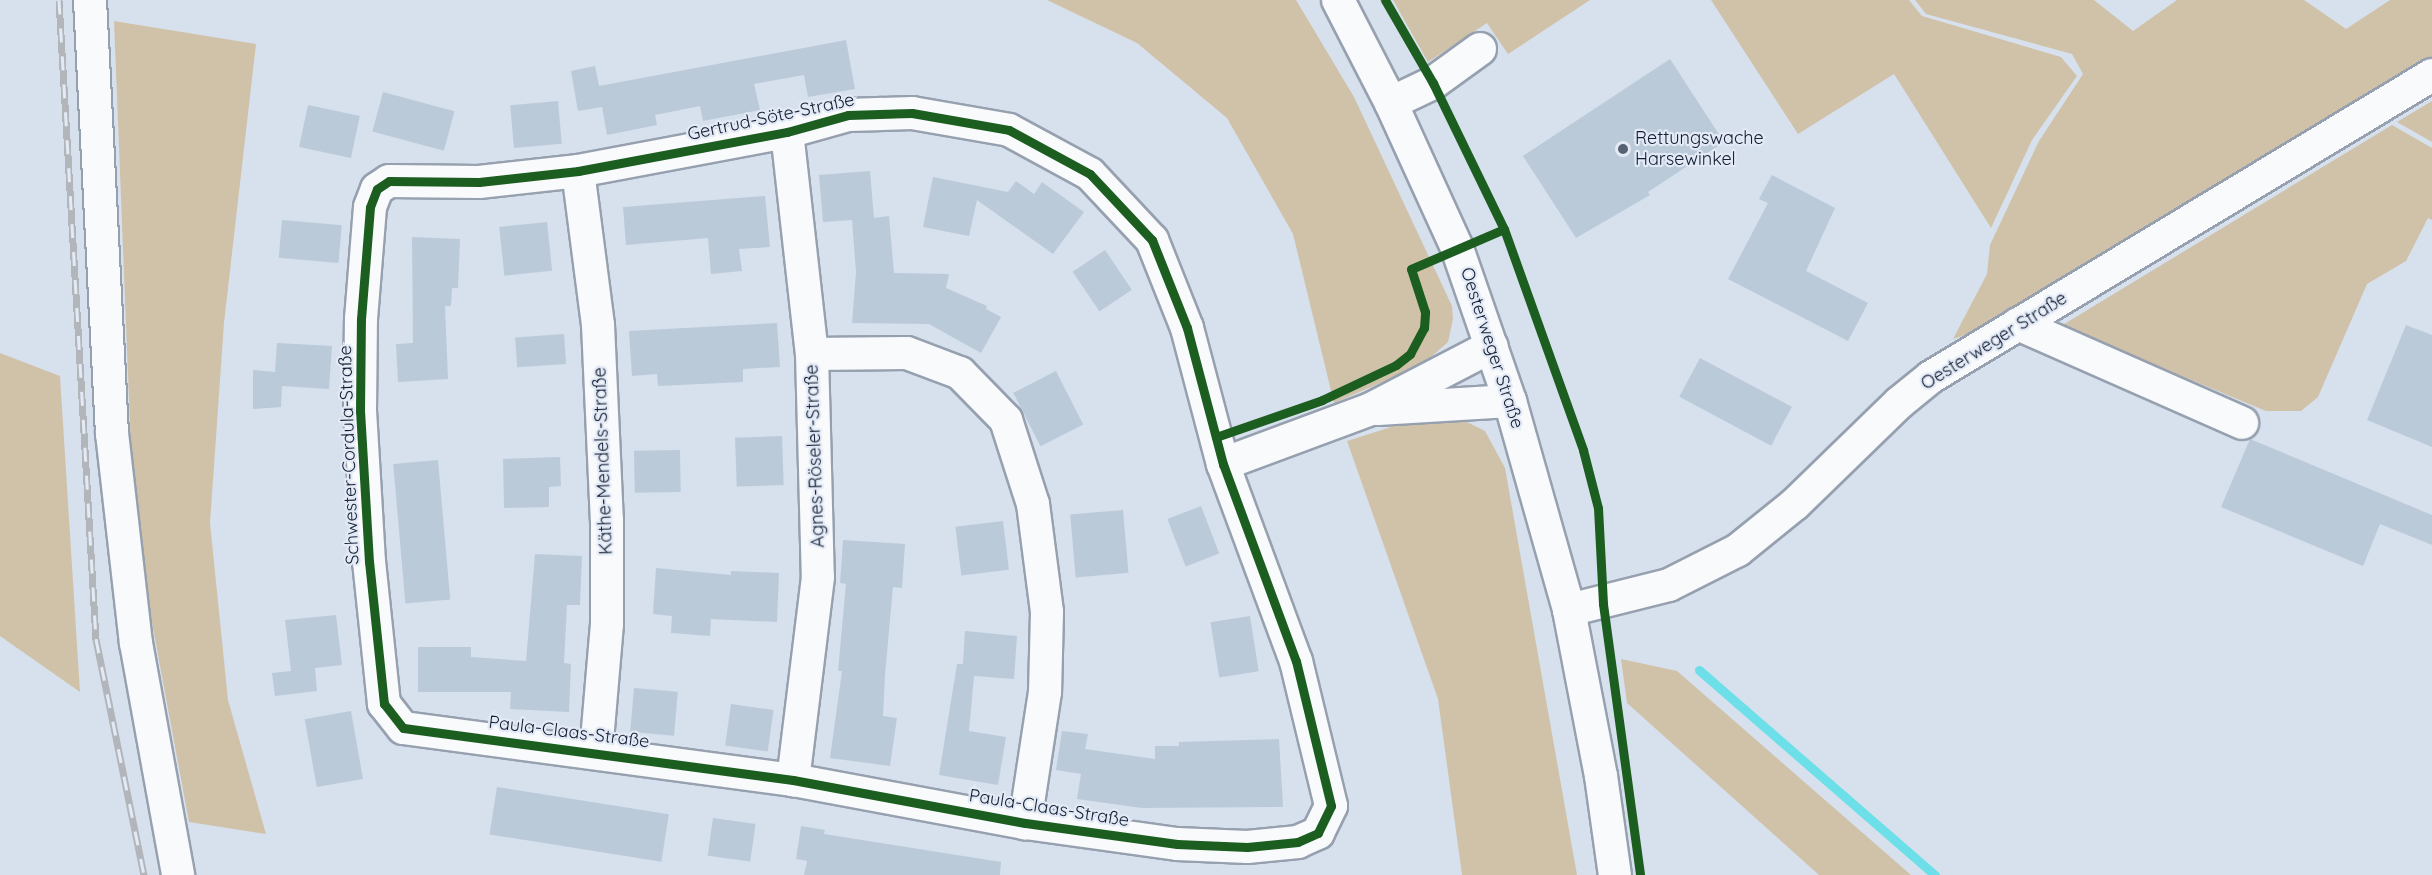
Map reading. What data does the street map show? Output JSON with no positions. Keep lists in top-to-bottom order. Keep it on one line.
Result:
{"streets":{"street":["Gertrud-Söte-Straße","Oesterweger Straße","Schwester-Cordula-Straße","Agnes-Röseler-Straße","Käthe-Mendels-Straße","Paula-Claas-Straße"]},"crossings":[["Gertrud-Söte-Straße","Schwester-Cordula-Straße"],["Gertrud-Söte-Straße","Agnes-Röseler-Straße"],["Gertrud-Söte-Straße","Käthe-Mendels-Straße"],["Gertrud-Söte-Straße","Paula-Claas-Straße"],["Schwester-Cordula-Straße","Paula-Claas-Straße"],["Agnes-Röseler-Straße","Paula-Claas-Straße"],["Käthe-Mendels-Straße","Paula-Claas-Straße"]],"places":["Rettungswache Harsewinkel"]}
